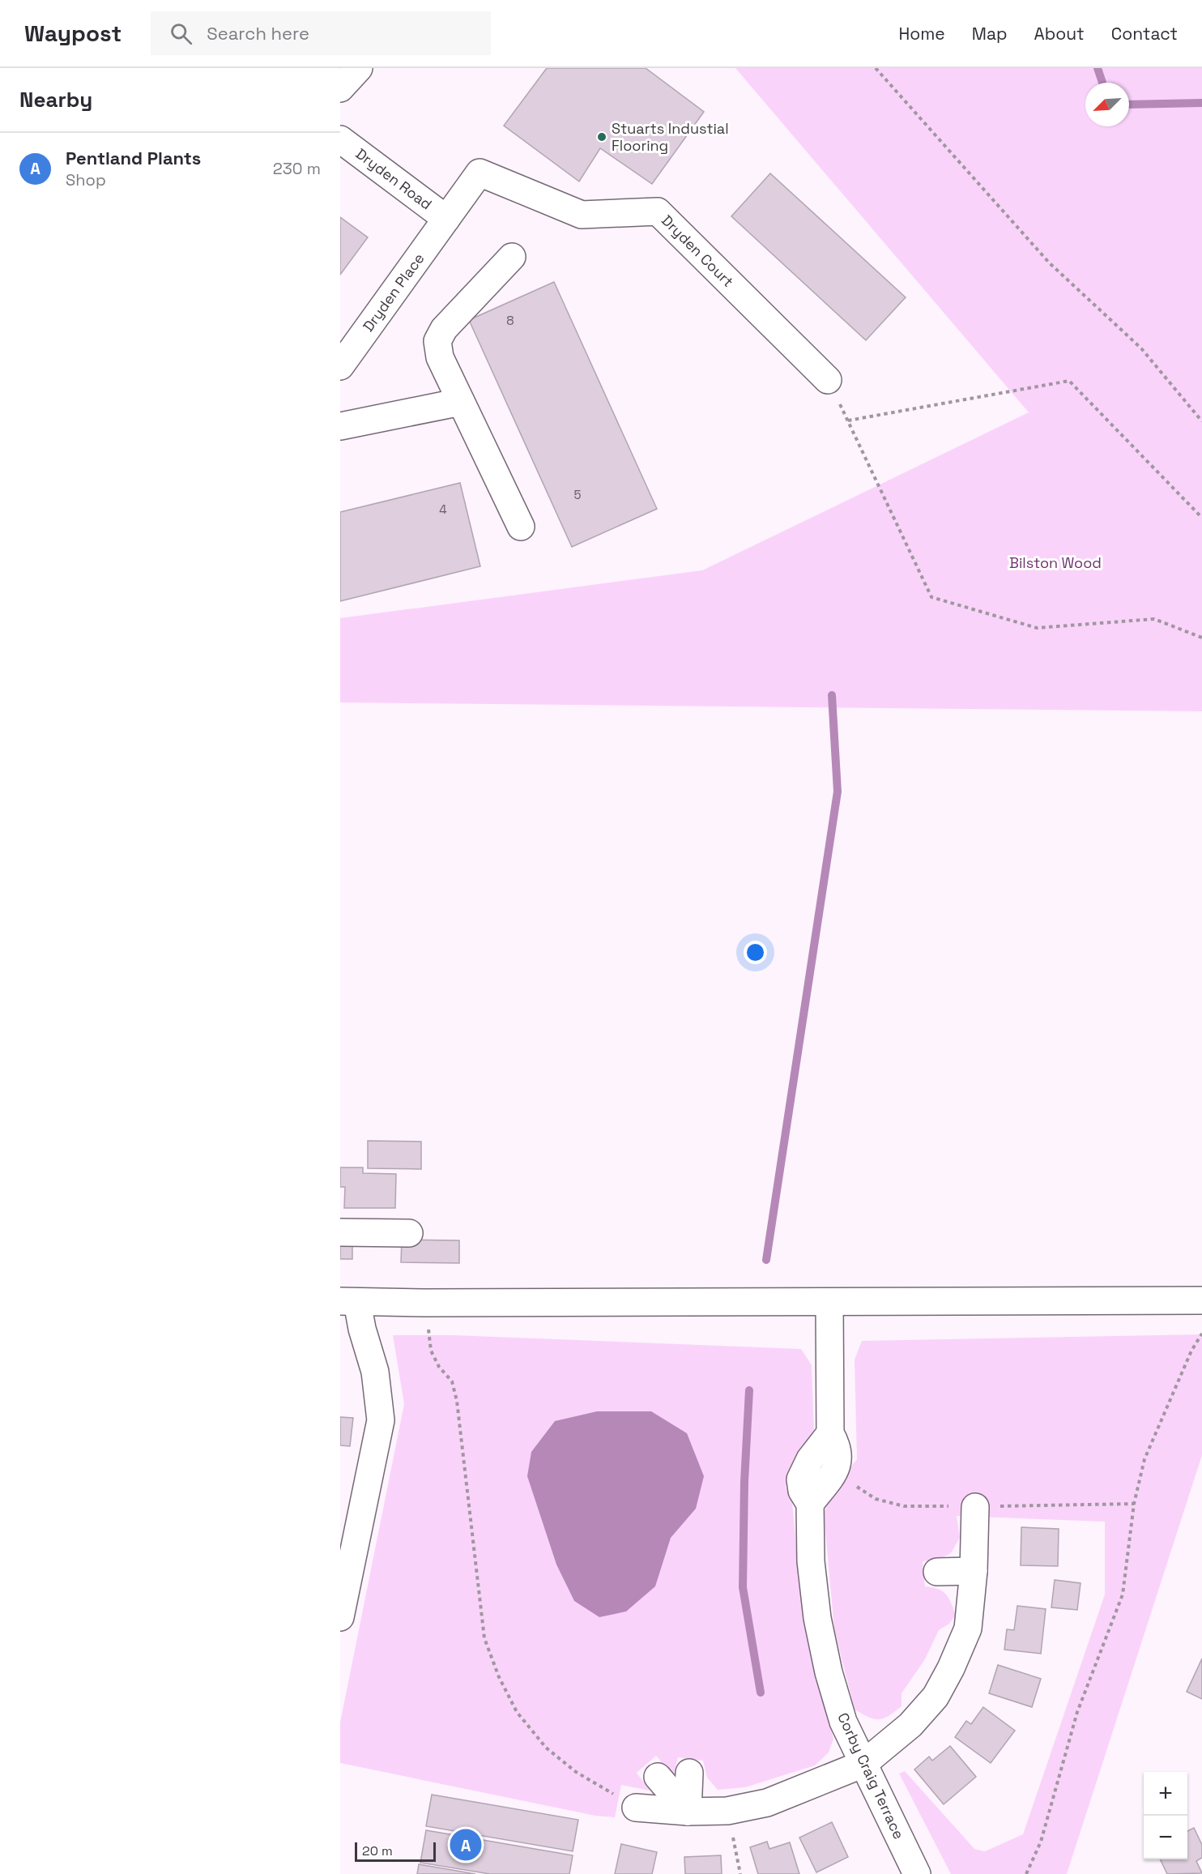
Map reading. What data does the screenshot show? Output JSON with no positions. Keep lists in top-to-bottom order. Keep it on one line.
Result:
{"streets":{"street":["Dryden Road","Dryden Court","Dryden Place","Corby Craig Terrace"]},"crossings":[["Dryden Road","Dryden Court"],["Dryden Road","Dryden Place"],["Dryden Court","Dryden Place"]],"parks":["Bilston Wood"],"places":["Stuarts Industial Flooring"],"house_numbers":["8","5","4"],"scale_bar":"20 m","north":"bottom left","page":{"header":"Waypost","search":"Search here","nav":["Home","Map","About","Contact"],"heading":"Nearby","list":[{"mark":"A","name":"Pentland Plants","note":"Shop","value":"230 m"}],"map_buttons":["+","−"],"pins":"A","scale":"20 m"}}
